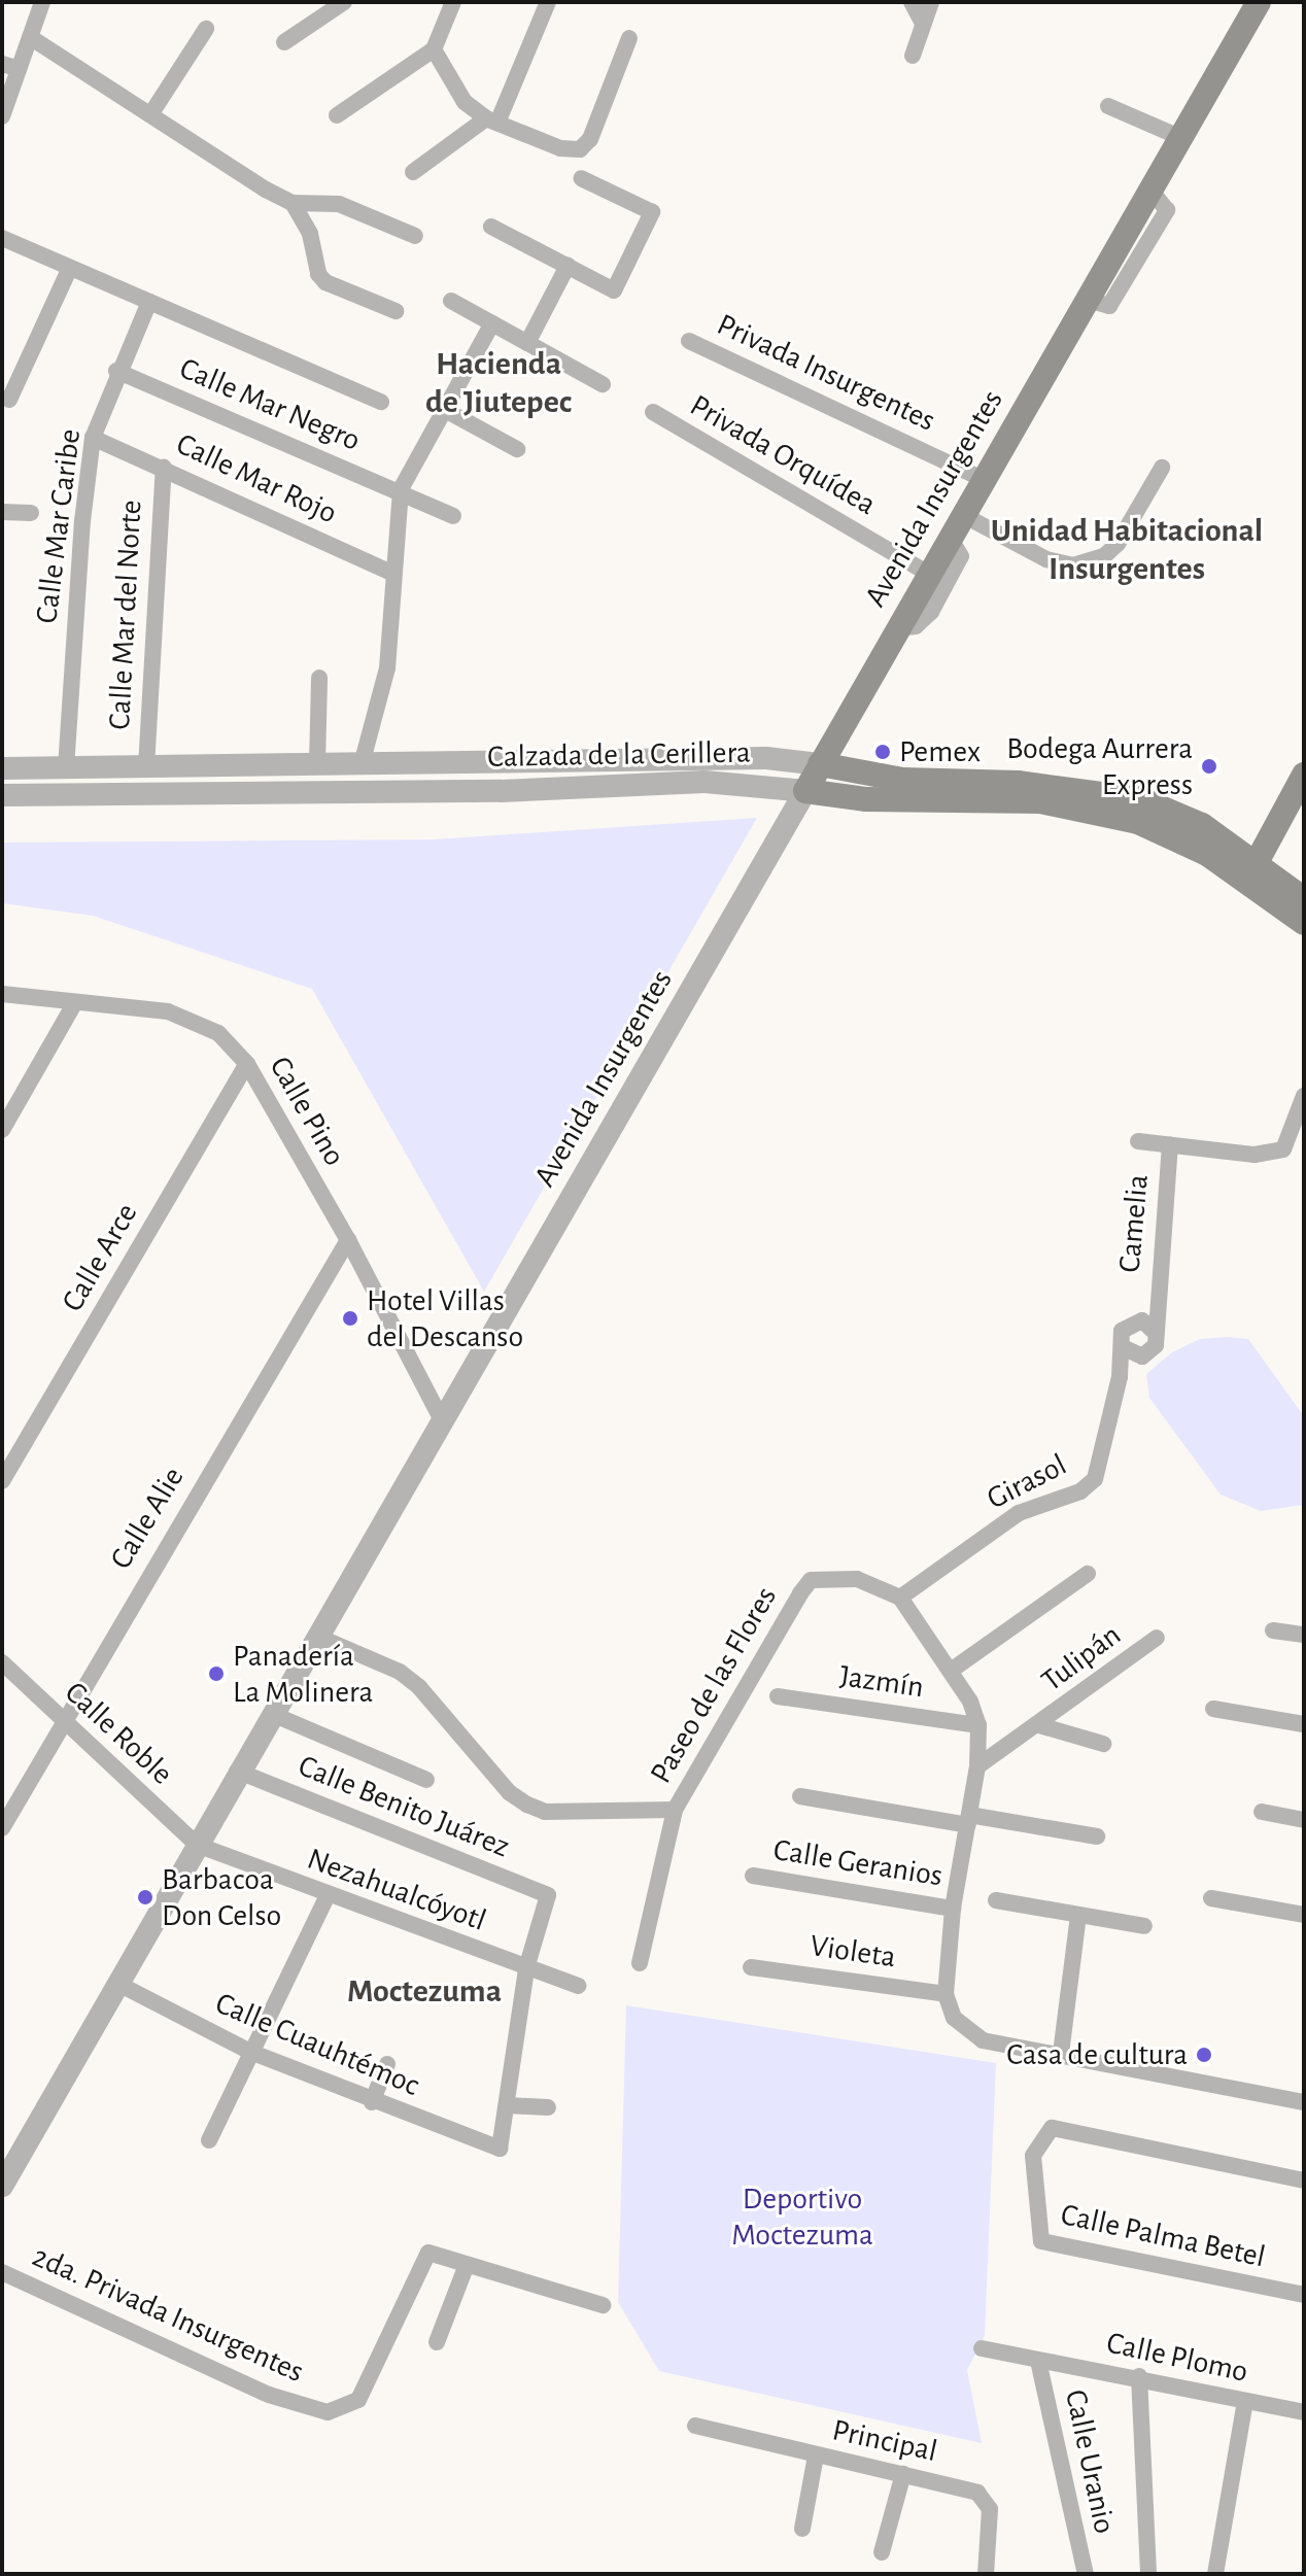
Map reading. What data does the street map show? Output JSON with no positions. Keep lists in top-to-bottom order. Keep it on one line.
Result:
{"streets":{"main road":["Avenida Insurgentes","Calzada de la Cerillera"],"street":["Privada Insurgentes","Calle Mar Negro","Privada Orquídea","Calle Mar Rojo","Calle Mar Caribe","Calle Mar del Norte","Calle Pino","Camelia","Calle Arce","Girasol","Calle Alie","Tulipán","Jazmín","Paseo de las Flores","Calle Roble","Calle Benito Juárez","Calle Geranios","Nezahualcóyotl","Violeta","Calle Cuauhtémoc","Calle Palma Betel","2da. Privada Insurgentes","Calle Plomo","Principal","Calle Uranio"]},"crossings":[["Privada Insurgentes","Avenida Insurgentes"],["Calle Mar Negro","Calle Mar Caribe"],["Privada Orquídea","Avenida Insurgentes"],["Calle Mar Rojo","Calle Mar Caribe"],["Calle Mar Rojo","Calle Mar del Norte"],["Avenida Insurgentes","Calzada de la Cerillera"],["Avenida Insurgentes","Calle Pino"],["Avenida Insurgentes","Calle Roble"],["Avenida Insurgentes","Calle Benito Juárez"],["Avenida Insurgentes","Nezahualcóyotl"],["Avenida Insurgentes","Calle Cuauhtémoc"],["Calle Mar Caribe","Calzada de la Cerillera"],["Calle Mar del Norte","Calzada de la Cerillera"],["Calle Pino","Calle Arce"],["Calle Pino","Calle Alie"],["Girasol","Paseo de las Flores"],["Calle Alie","Calle Roble"],["Calle Roble","Nezahualcóyotl"],["Calle Benito Juárez","Nezahualcóyotl"],["Calle Plomo","Calle Uranio"]],"districts":["Hacienda de Jiutepec","Unidad Habitacional Insurgentes","Moctezuma"],"parks":["Deportivo Moctezuma"],"places":["Pemex","Bodega Aurrera Express","Hotel Villas del Descanso","Panadería La Molinera","Barbacoa Don Celso","Casa de cultura"]}
